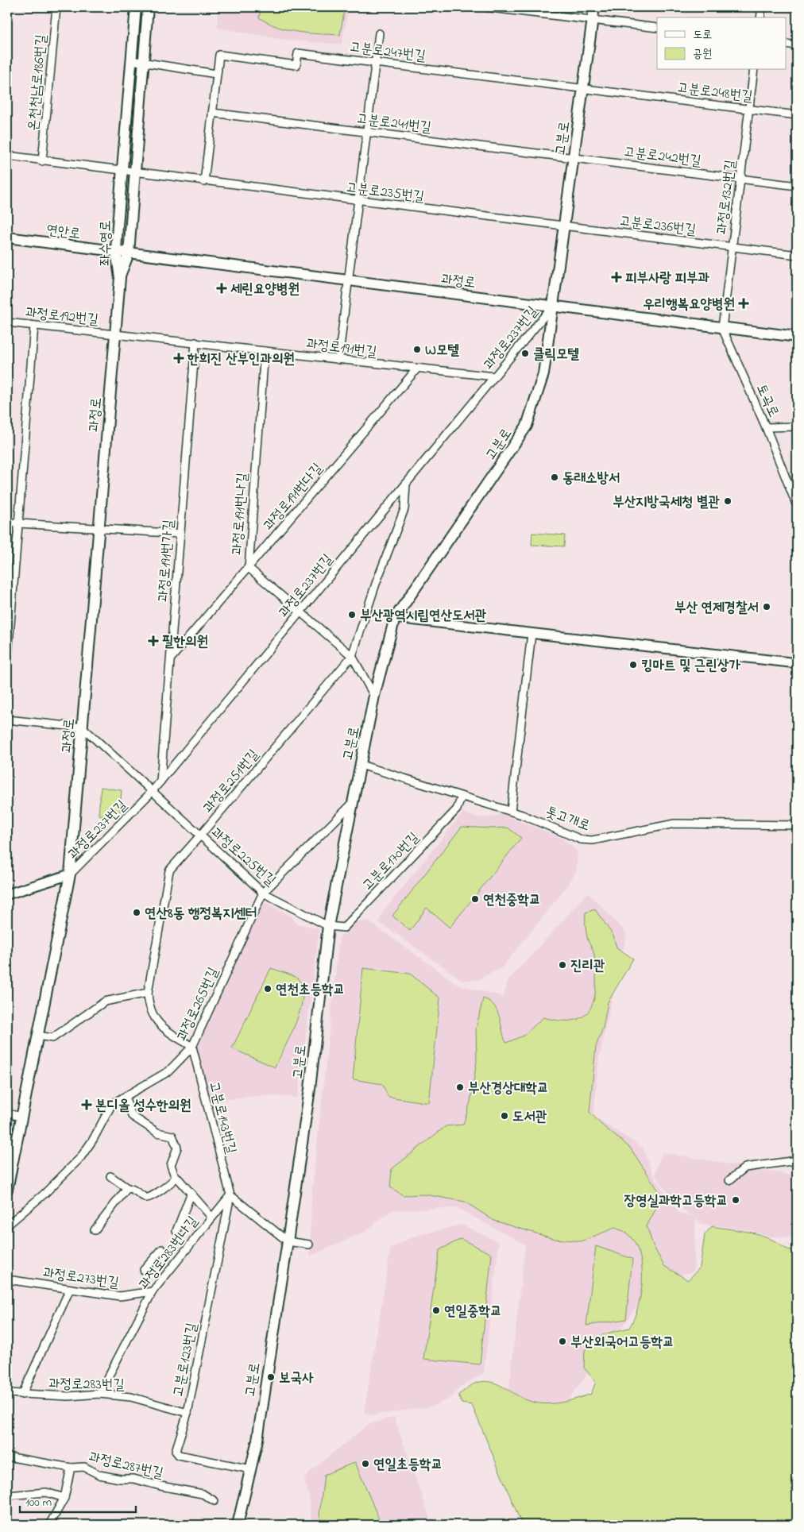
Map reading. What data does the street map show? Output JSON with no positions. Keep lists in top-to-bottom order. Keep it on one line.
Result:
{"streets":{"main road":["고분로","연안로","좌수영로","과정로"],"street":["고분로247번길","온천천남로186번길","고분로248번길","고분로241번길","고분로242번길","고분로235번길","과정로132번길","고분로236번길","과정로192번길","과정로237번길","과정로191번길","토곡로","과정로191번다길","과정로191번나길","과정로191번가길","과정로251번길","톳고개로","과정로225번길","고분로170번길","과정로265번길","고분로143번길","과정로283번나길","과정로273번길","고분로123번길","과정로283번길","과정로287번길"]},"crossings":[["고분로247번길","고분로248번길"],["고분로247번길","고분로"],["온천천남로186번길","고분로235번길"],["고분로248번길","고분로"],["고분로248번길","과정로132번길"],["고분로241번길","고분로"],["고분로241번길","고분로242번길"],["고분로","고분로242번길"],["고분로","고분로235번길"],["고분로","고분로236번길"],["고분로","과정로"],["고분로","과정로237번길"],["고분로","과정로191번나길"],["고분로","톳고개로"],["고분로","과정로225번길"],["고분로","고분로170번길"],["고분로","과정로265번길"],["고분로","고분로123번길"],["고분로242번길","과정로132번길"],["고분로235번길","고분로236번길"],["고분로235번길","좌수영로"],["과정로132번길","고분로236번길"],["과정로132번길","과정로"],["과정로132번길","토곡로"],["연안로","좌수영로"],["연안로","과정로"],["좌수영로","과정로"],["과정로","과정로192번길"],["과정로","과정로237번길"],["과정로","과정로191번길"],["과정로","토곡로"],["과정로","과정로225번길"],["과정로192번길","과정로191번길"],["과정로237번길","과정로191번길"],["과정로237번길","과정로191번나길"],["과정로237번길","과정로191번가길"],["과정로237번길","과정로251번길"],["과정로237번길","과정로225번길"],["과정로191번길","과정로191번다길"],["과정로191번길","과정로191번나길"],["과정로191번길","과정로191번가길"],["과정로191번다길","과정로191번나길"],["과정로191번다길","과정로191번가길"],["과정로191번나길","과정로251번길"],["과정로251번길","과정로225번길"],["톳고개로","고분로170번길"],["과정로225번길","고분로170번길"],["과정로225번길","과정로265번길"],["과정로265번길","고분로143번길"],["고분로143번길","과정로283번나길"],["고분로143번길","고분로123번길"],["과정로283번나길","과정로273번길"],["과정로283번나길","고분로123번길"],["과정로283번나길","과정로283번길"],["고분로123번길","과정로283번길"]],"places":{"health":["피부사랑 피부과","세린요양병원","우리행복요양병원","한희진 산부인과의원","필한의원","본디올 성수한의원"],"other":["W모텔","클릭모텔","동래소방서","부산지방국세청 별관","부산 연제경찰서","부산광역시립연산도서관","킹마트 및 근린상가","연천중학교","연산8동 행정복지센터","진리관","연천초등학교","부산경상대학교","도서관","장영실과학고등학교","연일중학교","부산외국어고등학교","보국사","연일초등학교"]},"legend":["도로","공원"],"scale_bar":"100 m"}
